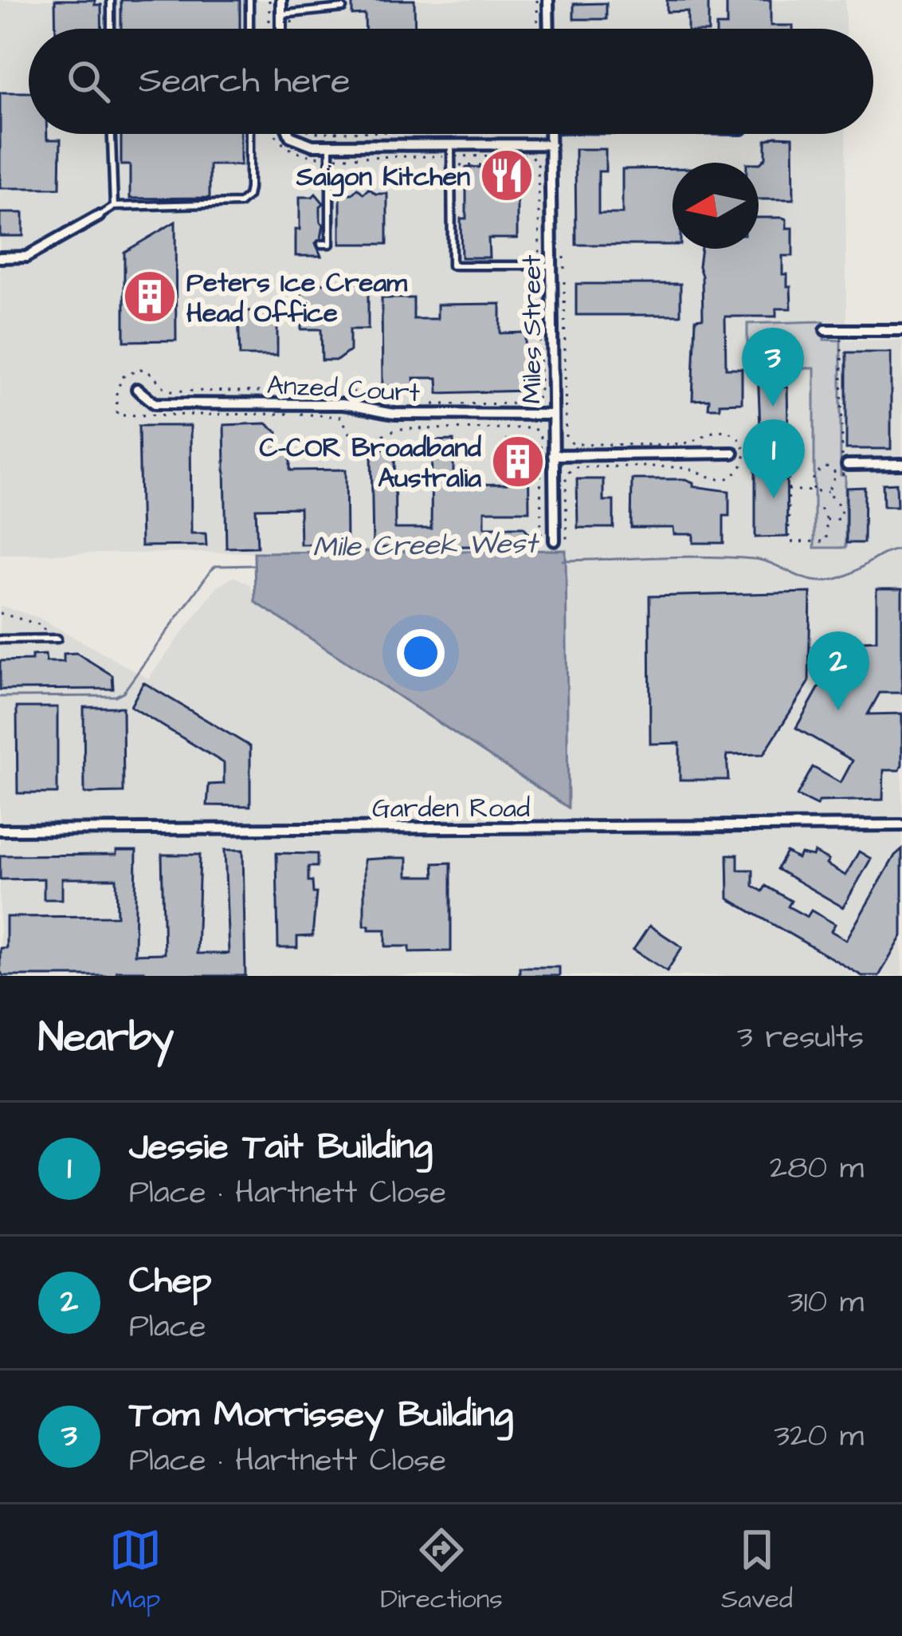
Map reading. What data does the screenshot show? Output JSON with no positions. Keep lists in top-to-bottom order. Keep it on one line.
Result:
{"streets":{"street":["Miles Street","Anzed Court","Garden Road"]},"crossings":[["Miles Street","Anzed Court"]],"water":["Mile Creek West"],"places":{"restaurant":["Saigon Kitchen"],"building":["Peters Ice Cream Head Office","C-COR Broadband Australia"]},"north":"left","page":{"search":"Search here","pins":["3","1","2"],"heading":["Nearby","3 results"],"list":[{"mark":"1","name":"Jessie Tait Building","note":"Place · Hartnett Close","value":"280 m"},{"mark":"2","name":"Chep","note":"Place","value":"310 m"},{"mark":"3","name":"Tom Morrissey Building","note":"Place · Hartnett Close","value":"320 m"}],"nav":["Map","Directions","Saved"]}}
